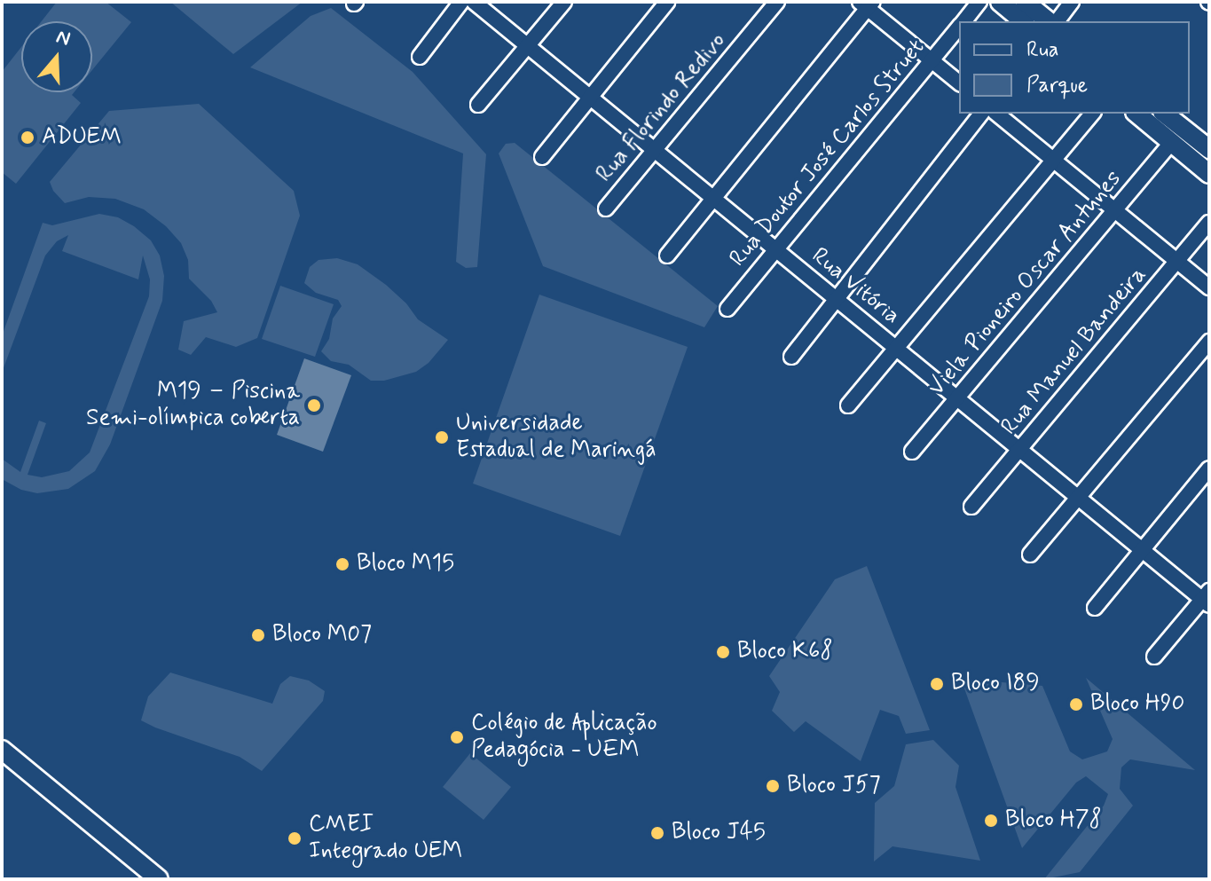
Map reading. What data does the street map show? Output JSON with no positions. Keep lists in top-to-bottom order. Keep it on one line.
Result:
{"streets":{"street":["Rua Florindo Redivo","Rua Doutor José Carlos Struet","Viela Pioneiro Oscar Antunes","Rua Vitória","Rua Manuel Bandeira"]},"crossings":[["Rua Florindo Redivo","Rua Vitória"],["Rua Doutor José Carlos Struet","Rua Vitória"],["Viela Pioneiro Oscar Antunes","Rua Vitória"],["Rua Vitória","Rua Manuel Bandeira"]],"places":["ADUEM","M19 – Piscina Semi-olímpica coberta","Universidade Estadual de Maringá","Bloco M15","Bloco M07","Bloco K68","Bloco I89","Bloco H90","Colégio de Aplicação Pedagócia - UEM","Bloco J57","Bloco H78","Bloco J45","CMEI Integrado UEM"],"legend":["Rua","Parque"],"north":"top"}
